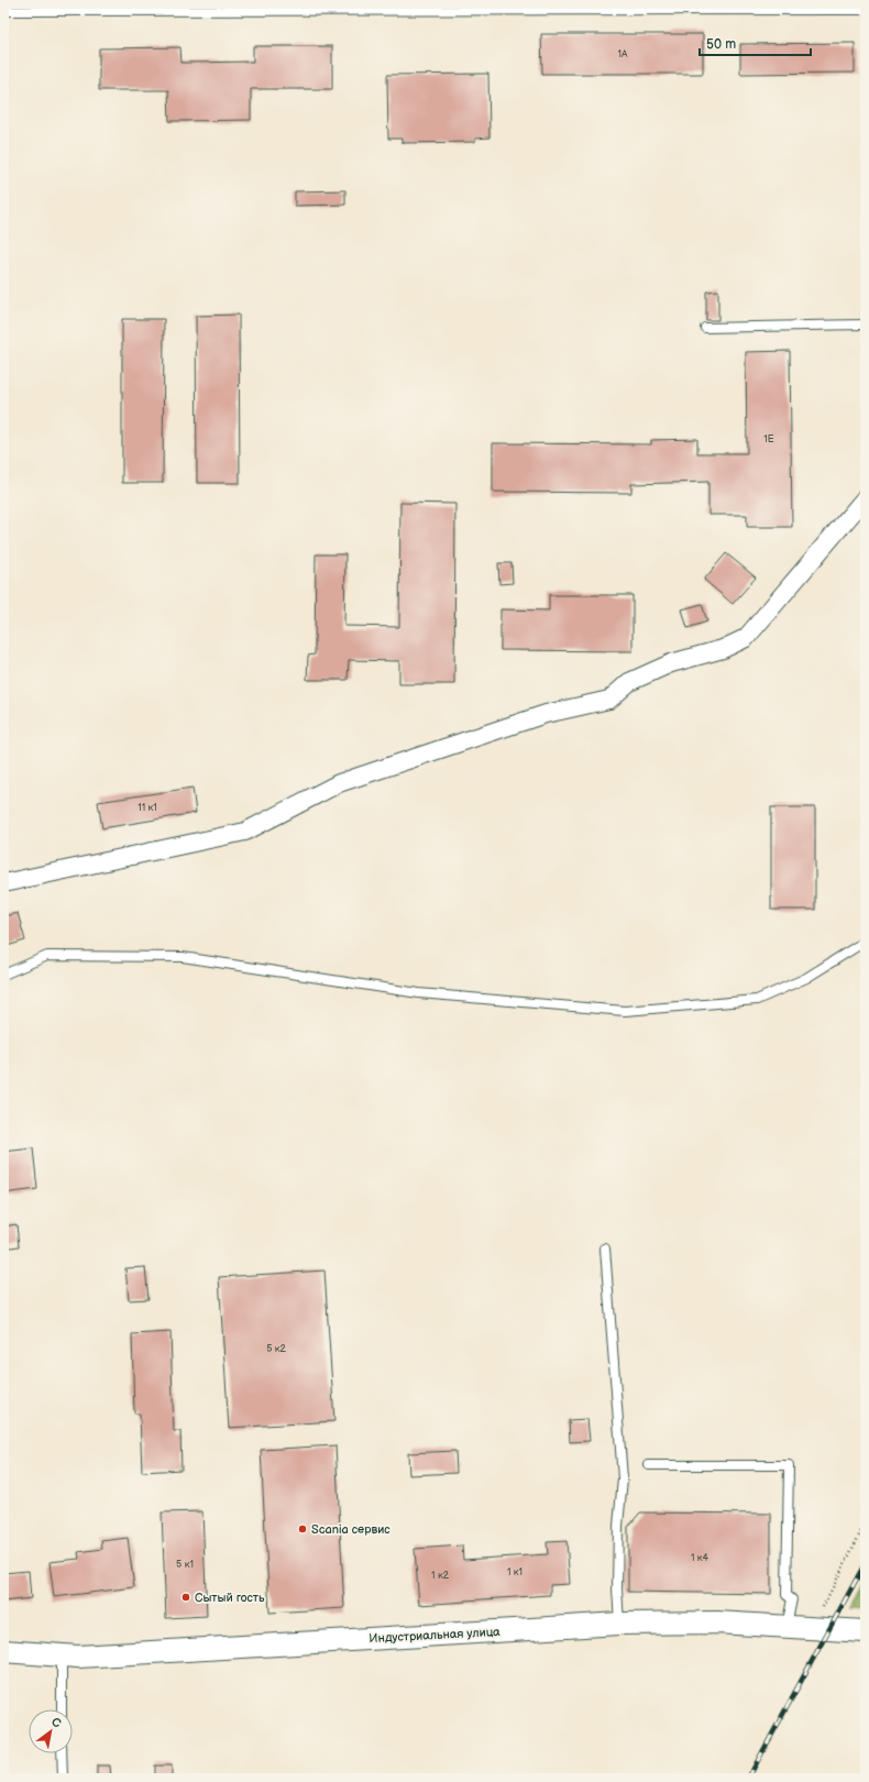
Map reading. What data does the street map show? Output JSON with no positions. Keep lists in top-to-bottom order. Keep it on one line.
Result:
{"streets":{"street":["Индустриальная улица"]},"places":["Scania сервис","Сытый гость"],"house_numbers":["1А","1Е","11 к1","5 к2","1 к4","5 к1","1 к1","1 к2"],"scale_bar":"50 m","north":"top right"}
